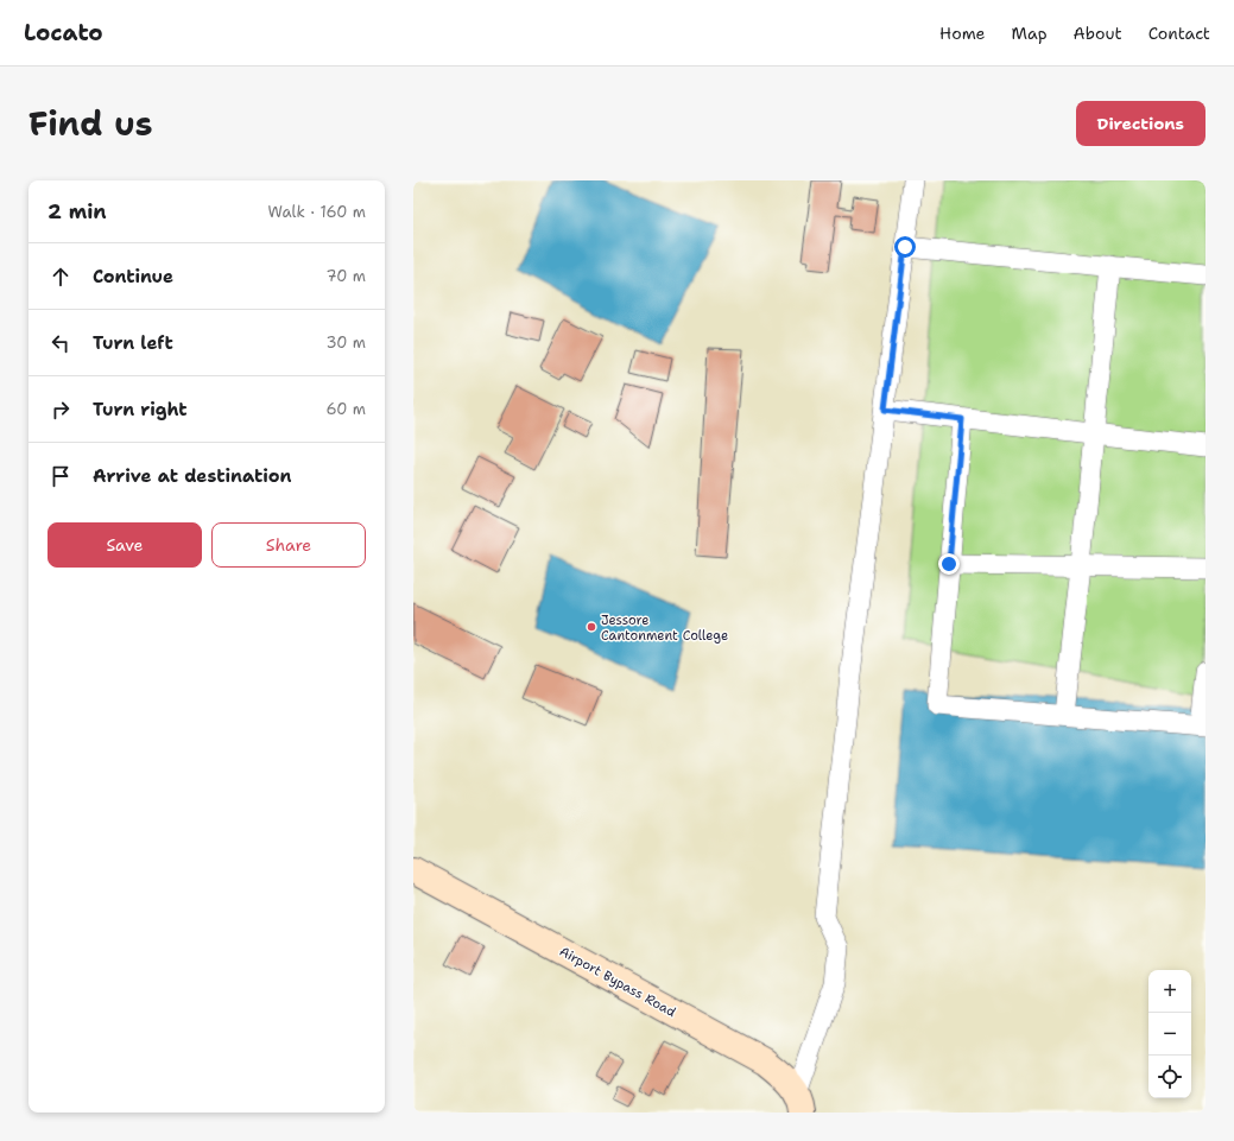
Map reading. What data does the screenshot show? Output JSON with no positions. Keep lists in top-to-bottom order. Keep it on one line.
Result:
{"streets":{"street":["Airport Bypass Road"]},"places":["Jessore Cantonment College"],"page":{"header":"Locato","nav":["Home","Map","About","Contact"],"title":"Find us","buttons":["Directions",["Save","Share"]],"heading":["2 min","Walk · 160 m"],"list":[["Continue","70 m"],["Turn left","30 m"],["Turn right","60 m"],"Arrive at destination"],"map_buttons":["+","−"]}}
